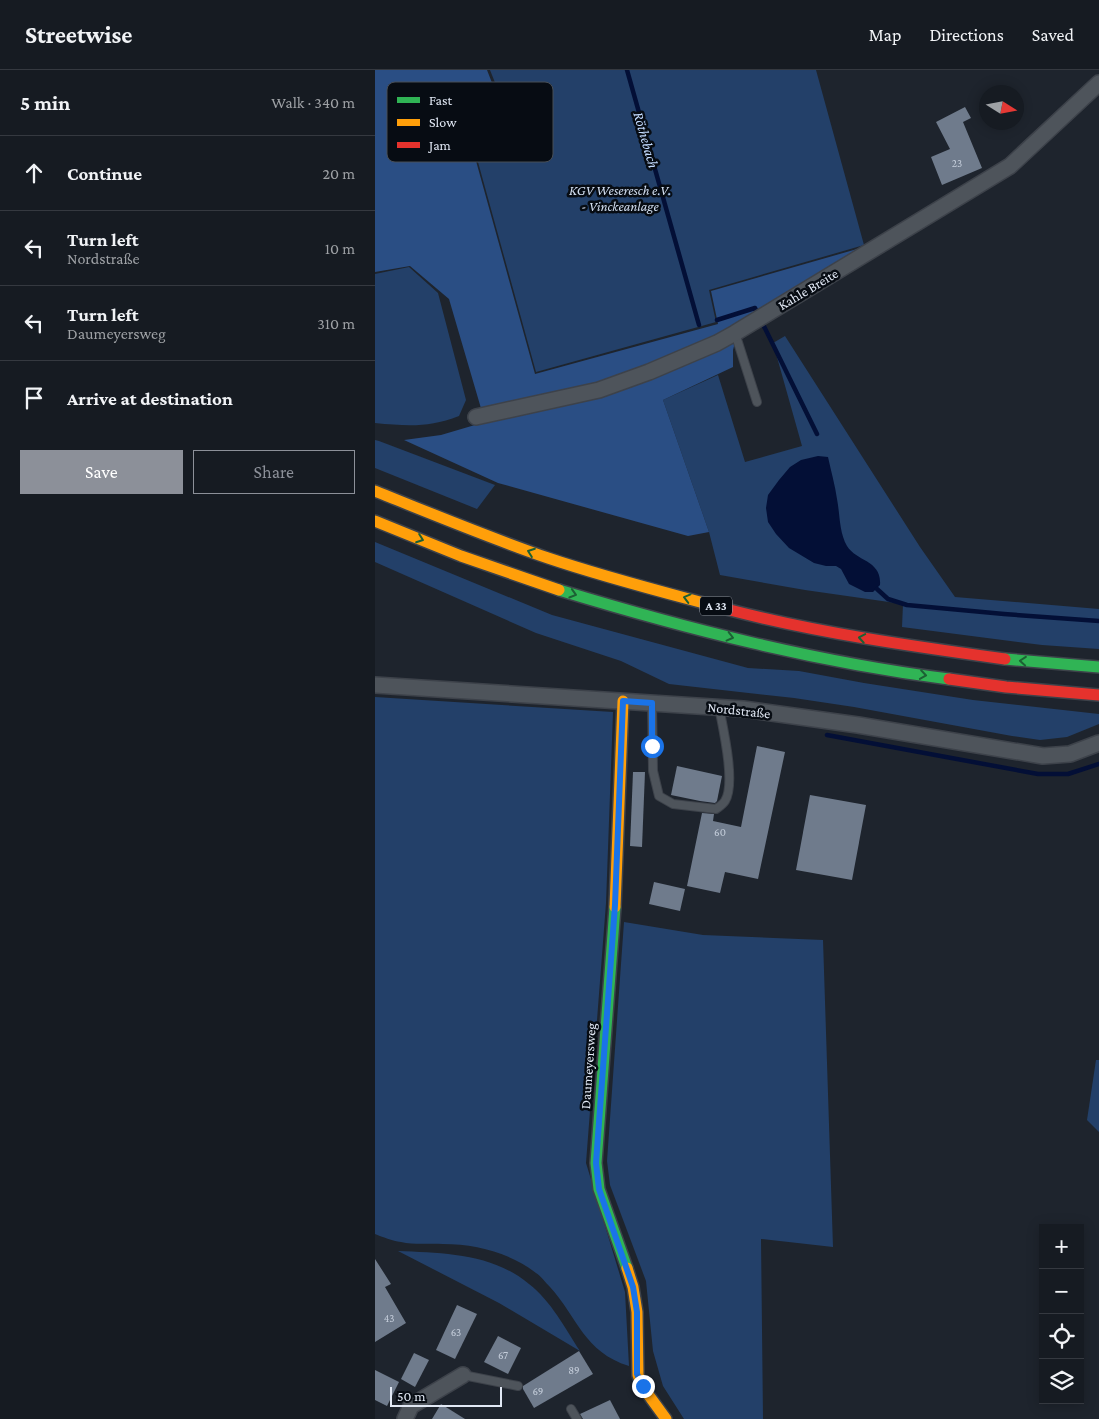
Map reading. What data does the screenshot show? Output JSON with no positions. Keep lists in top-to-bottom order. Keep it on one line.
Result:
{"streets":{"main road":["A 33","Daumeyersweg"],"street":["Kahle Breite","Nordstraße"]},"crossings":[["Nordstraße","Daumeyersweg"]],"water":["Röthebach"],"parks":["KGV Weseresch e.V. - Vinckeanlage"],"house_numbers":["23","60","43","63","67","89","69"],"legend":["Fast","Slow","Jam"],"scale_bar":"50 m","north":"right","page":{"header":"Streetwise","nav":["Map","Directions","Saved"],"heading":["5 min","Walk · 340 m"],"list":[["Continue","20 m"],["Turn left","Nordstraße","10 m"],["Turn left","Daumeyersweg","310 m"],"Arrive at destination"],"buttons":["Save","Share"],"map_buttons":["+","−"],"scale":"50 m"}}
